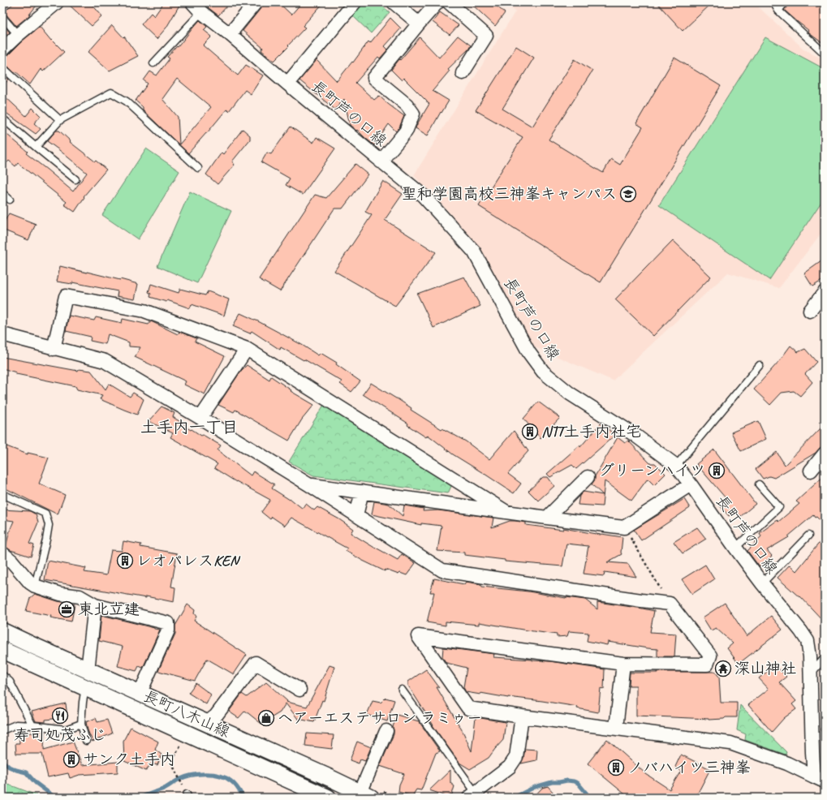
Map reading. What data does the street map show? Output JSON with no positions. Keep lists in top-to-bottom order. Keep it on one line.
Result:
{"streets":{"street":["長町芦の口線","長町八木山線"]},"districts":["土手内一丁目"],"places":{"school or university":["聖和学園高校三神峯キャンパス"],"building":["NTT土手内社宅","グリーンハイツ","レオパレスKEN","サンク土手内","ノバハイツ三神峯"],"office":["東北立建"],"temple":["深山神社"],"restaurant":["寿司処茂ふじ"],"shop":["ヘアーエステサロン ラミゥー"]}}
